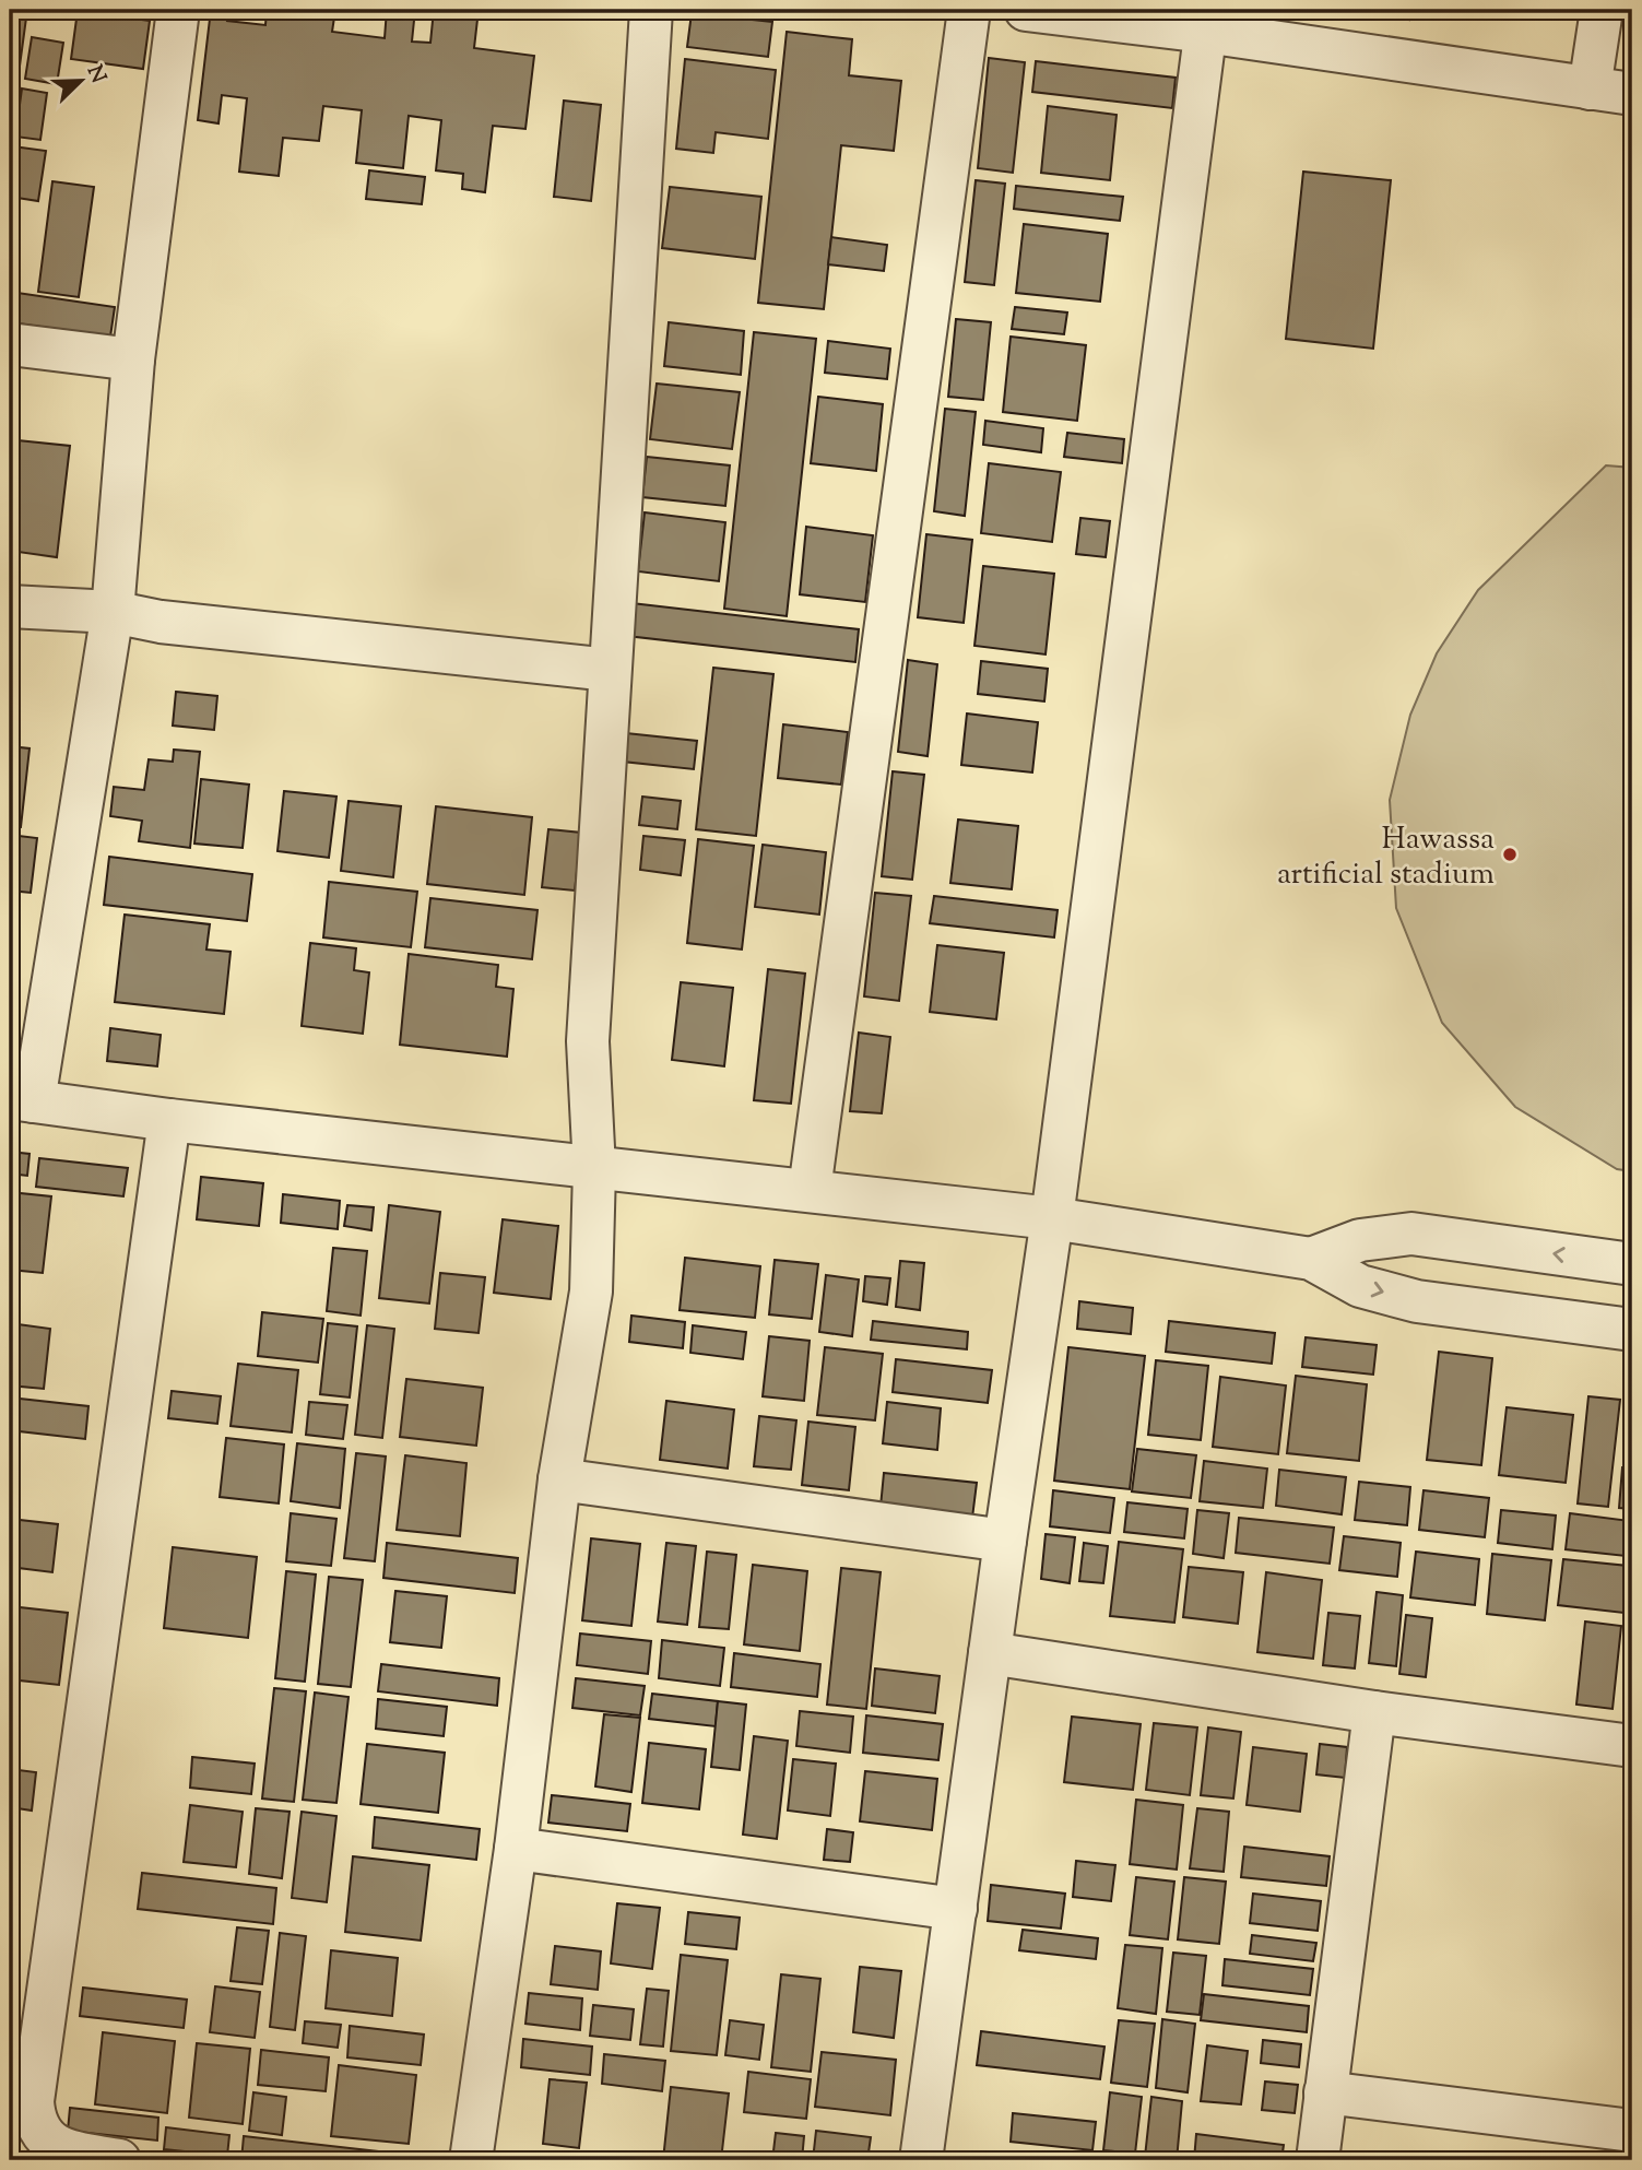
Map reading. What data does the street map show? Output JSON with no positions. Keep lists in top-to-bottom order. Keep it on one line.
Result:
{"places":["Hawassa artificial stadium"],"north":"top right"}
